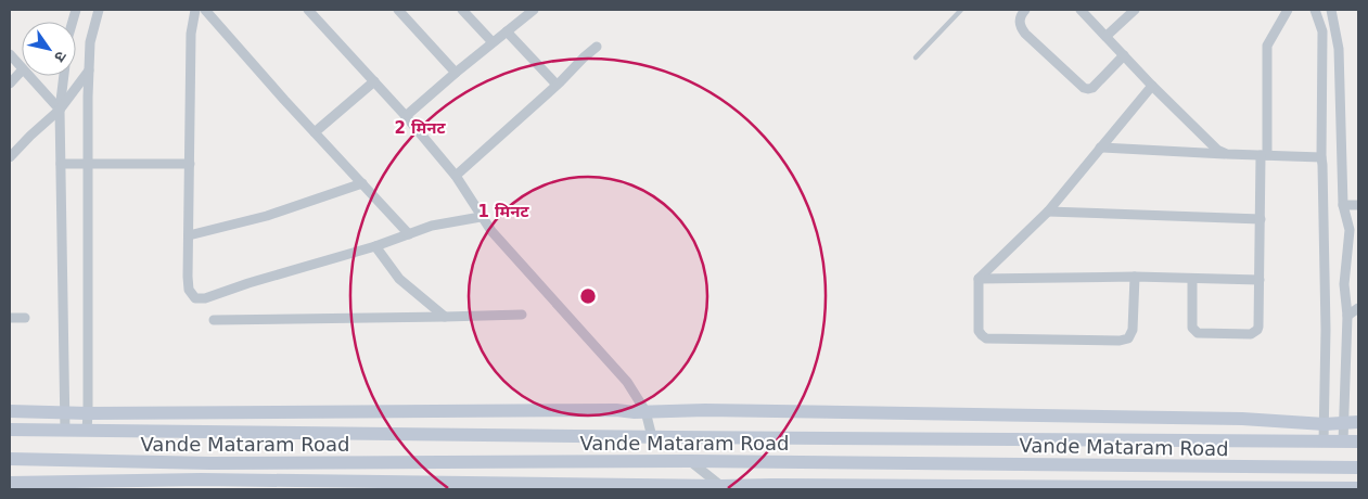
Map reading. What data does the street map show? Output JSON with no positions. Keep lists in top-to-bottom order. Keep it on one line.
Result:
{"streets":{"street":["Vande Mataram Road"]},"north":"bottom right","rings":["2 मिनट","1 मिनट"]}
